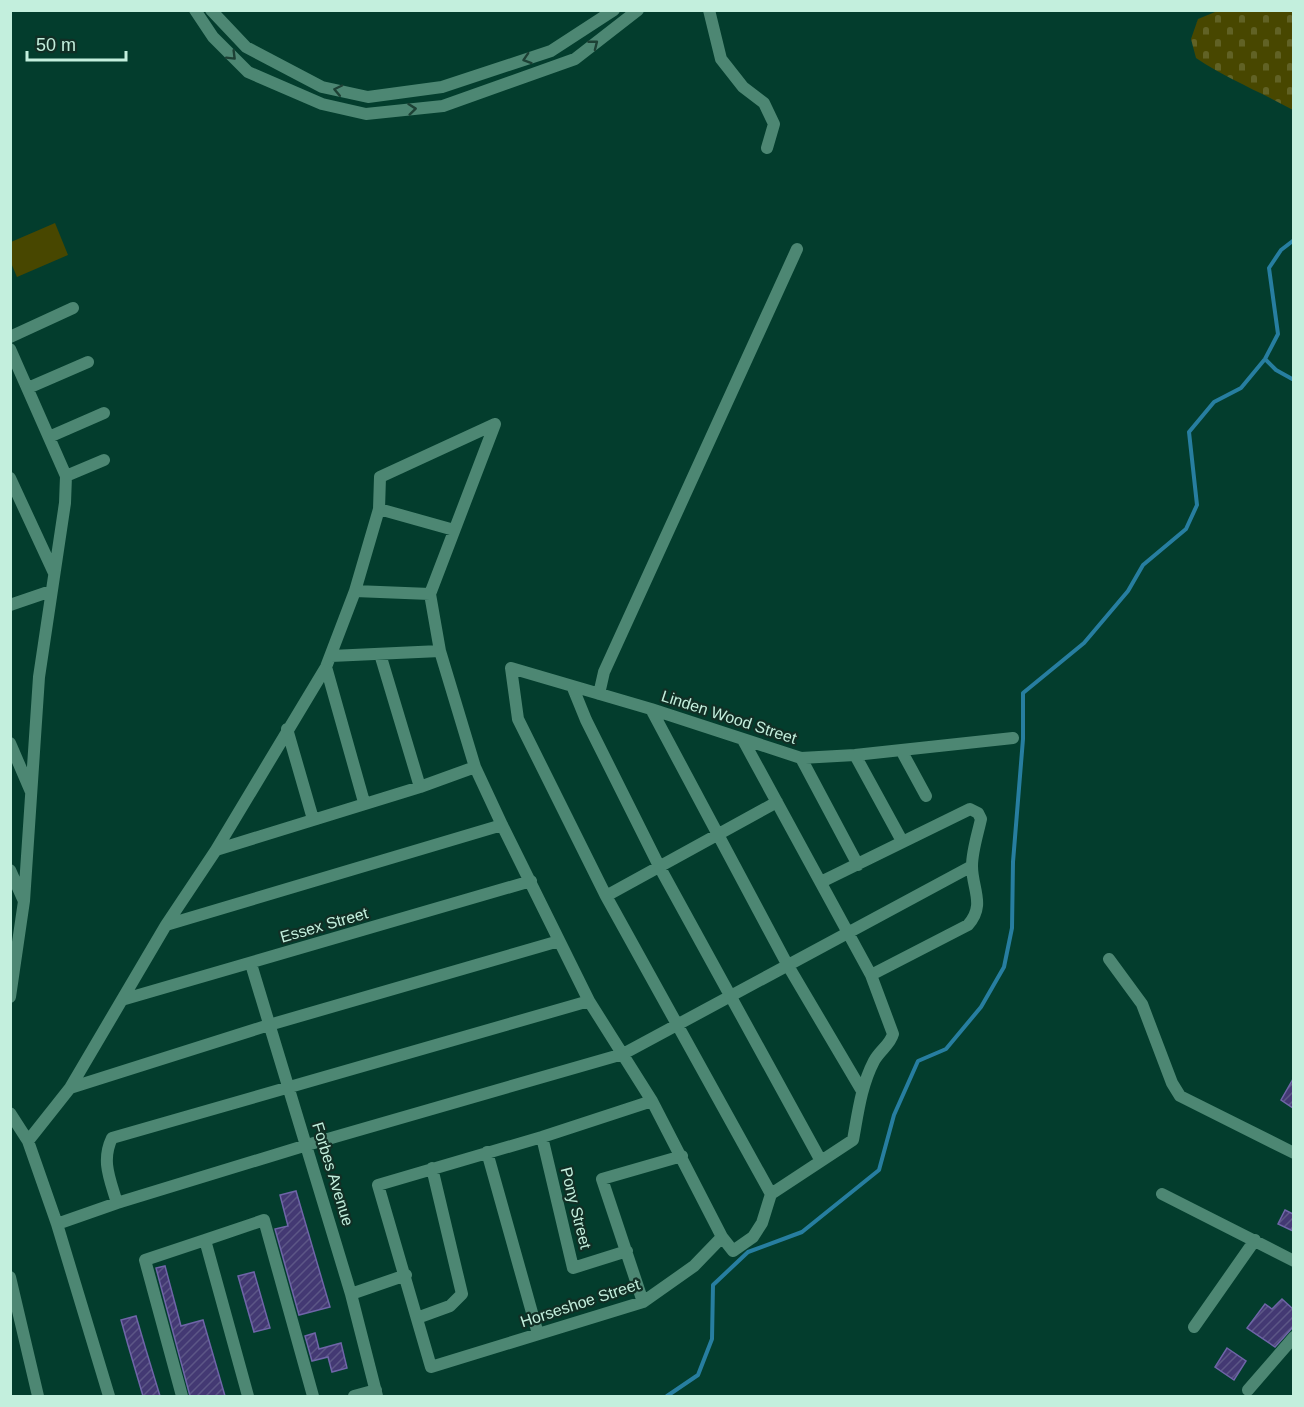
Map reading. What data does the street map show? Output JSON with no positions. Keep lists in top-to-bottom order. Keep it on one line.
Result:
{"streets":{"street":["Linden Wood Street","Essex Street","Forbes Avenue","Pony Street","Horseshoe Street"]},"crossings":[["Essex Street","Forbes Avenue"]],"scale_bar":"50 m"}
